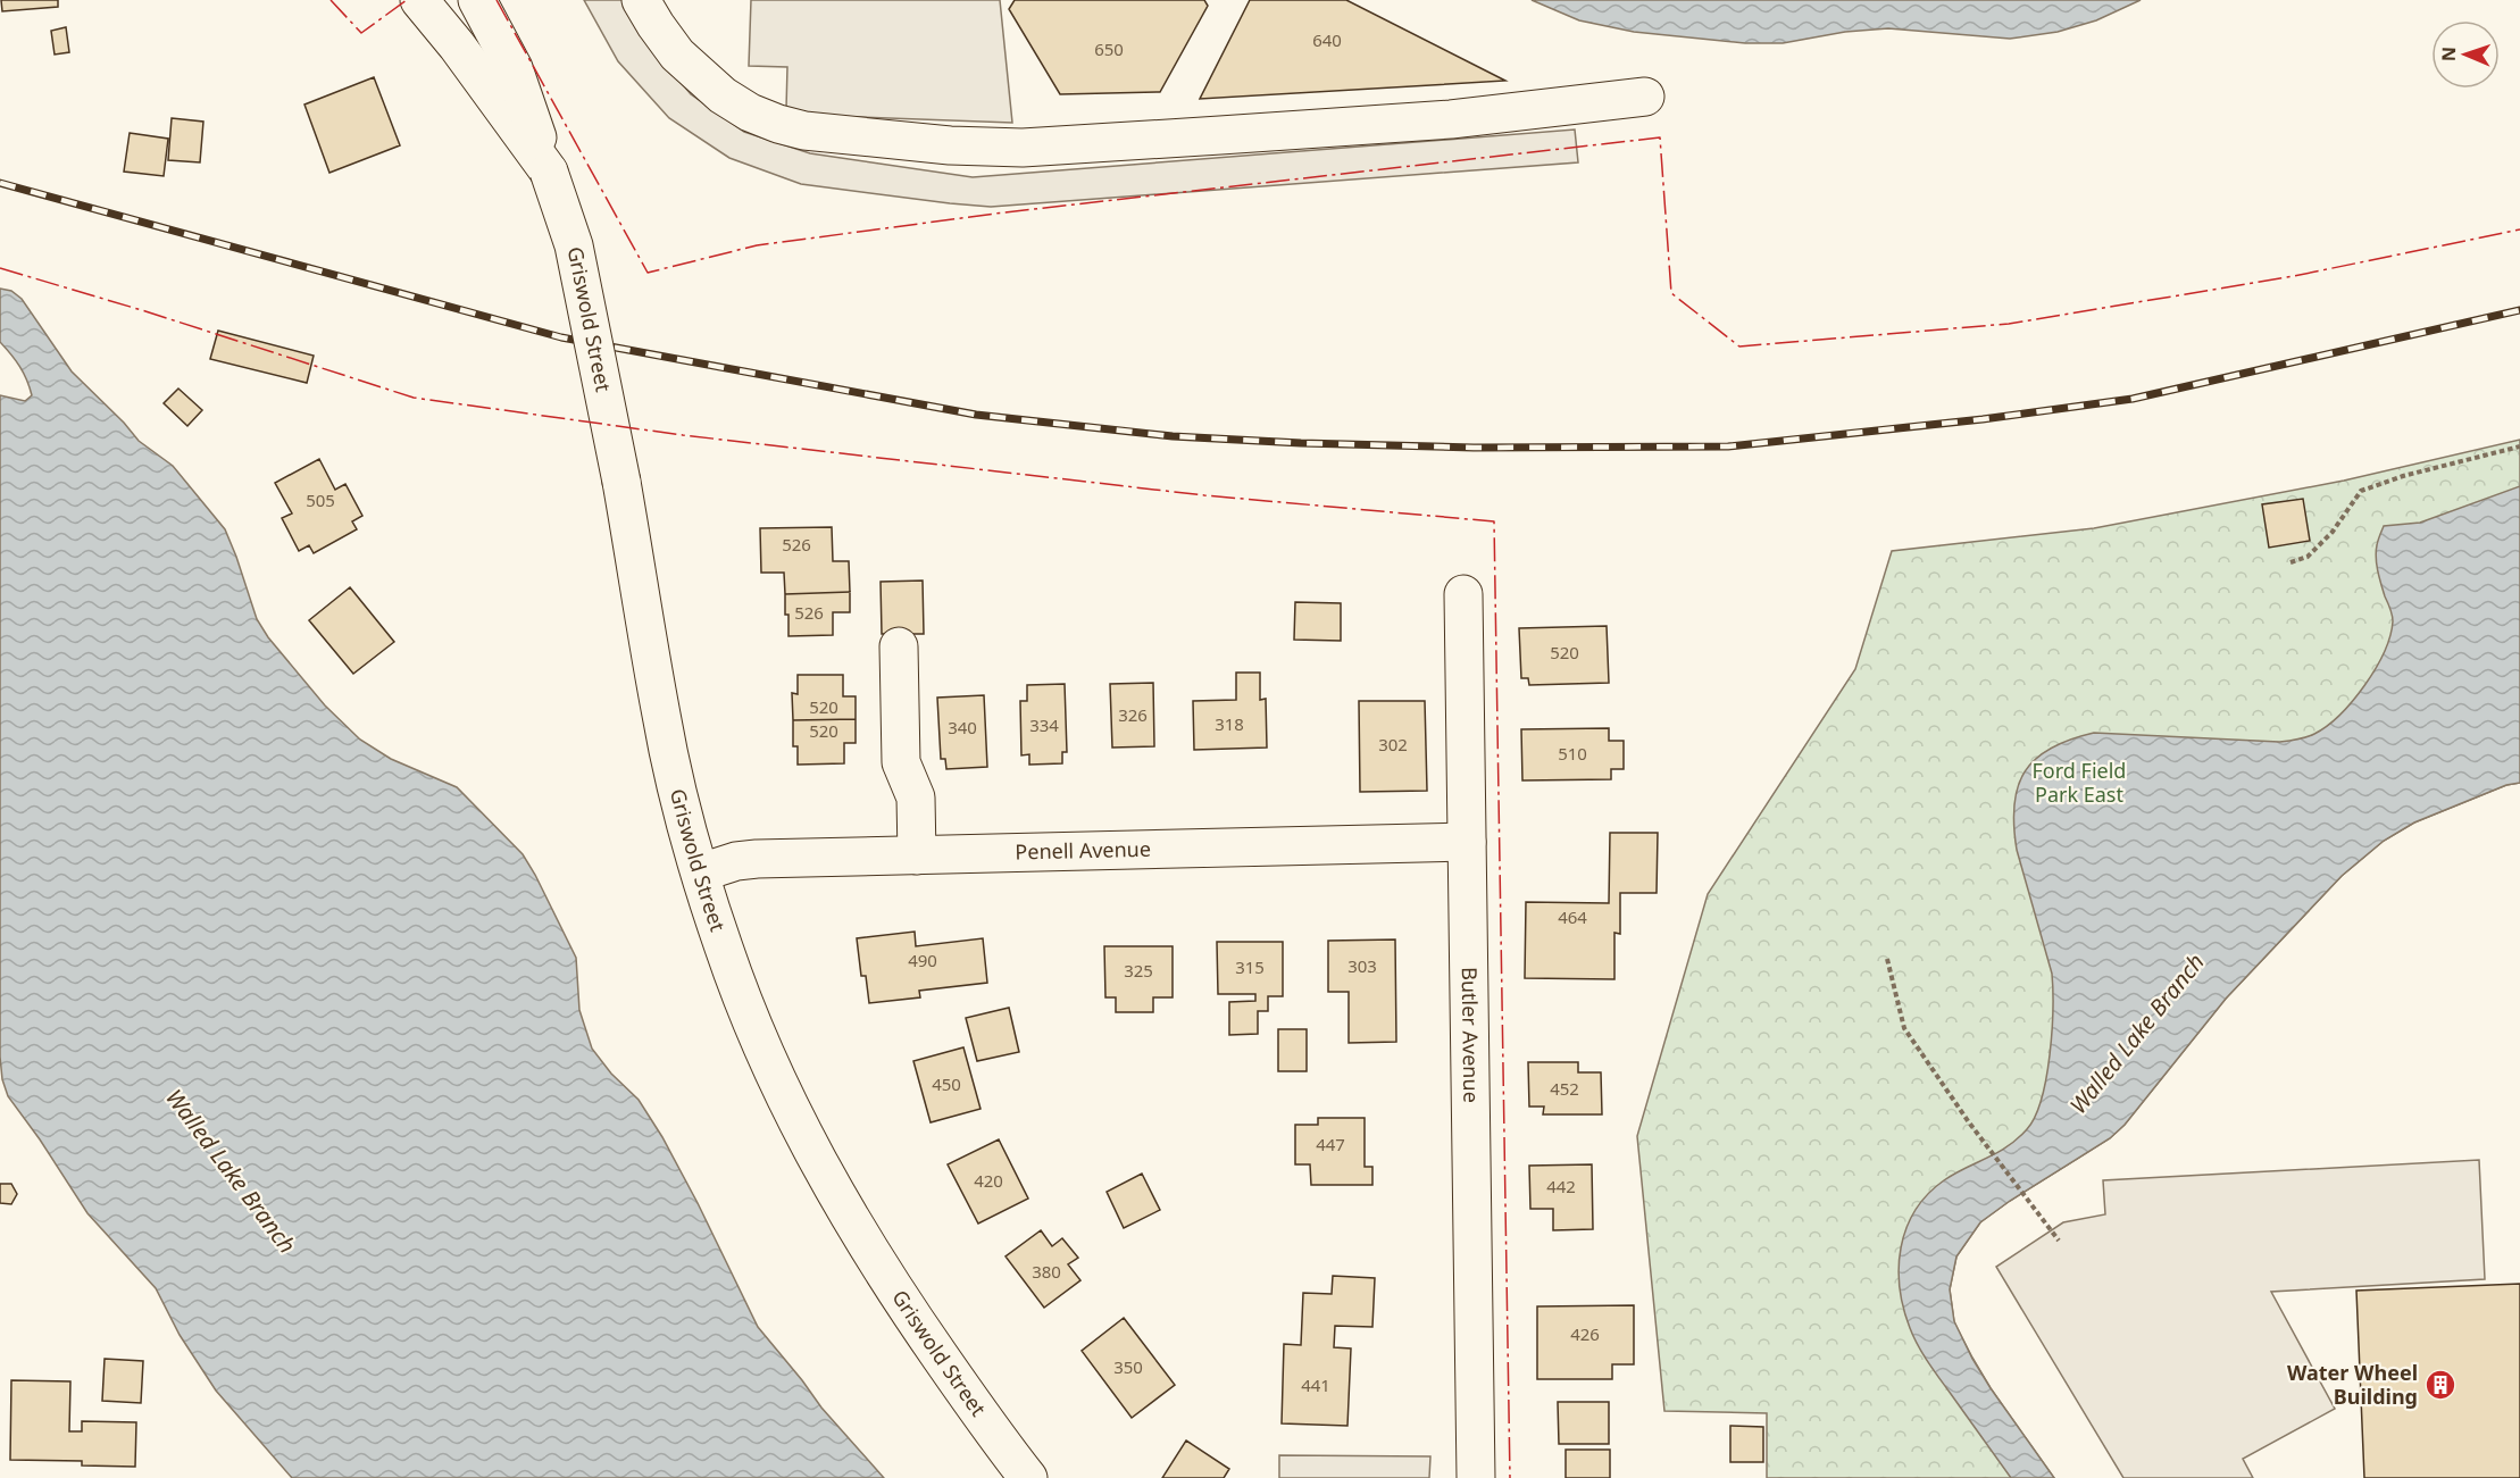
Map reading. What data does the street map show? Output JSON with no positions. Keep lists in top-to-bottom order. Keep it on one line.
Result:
{"streets":{"street":["Griswold Street","Penell Avenue","Butler Avenue"]},"crossings":[["Griswold Street","Penell Avenue"],["Penell Avenue","Butler Avenue"]],"water":["Walled Lake Branch"],"parks":["Ford Field Park East"],"places":{"building":["Water Wheel Building"]},"house_numbers":["640","650","505","526","526","520","520","326","318","334","340","520","302","510","464","490","303","315","325","450","452","447","420","442","380","426","350","441"],"north":"left"}
